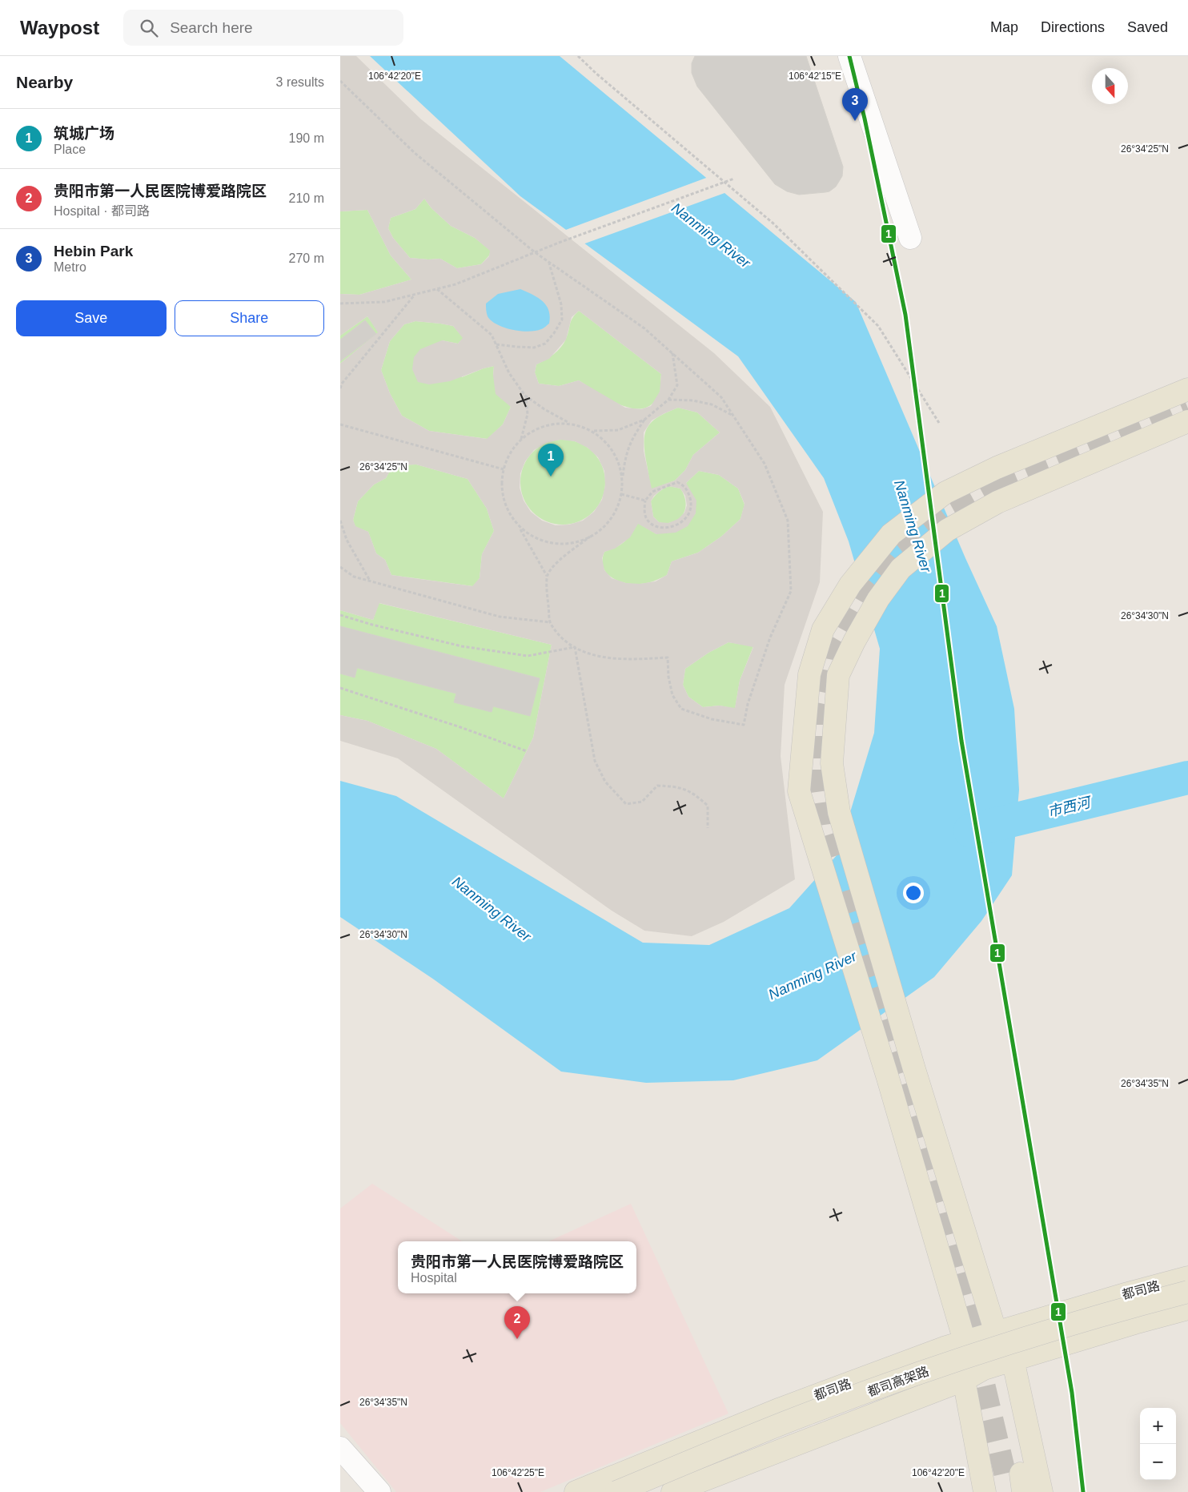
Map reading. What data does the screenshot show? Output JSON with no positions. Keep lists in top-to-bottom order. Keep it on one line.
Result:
{"streets":{"main road":["都司路","都司高架路"]},"water":["Nanming River","市西河"],"lines":["transit line 1"],"north":"bottom","page":{"header":"Waypost","search":"Search here","nav":["Map","Directions","Saved"],"heading":["Nearby","3 results"],"pins":["3","1","2"],"list":[{"mark":"1","name":"筑城广场","note":"Place","value":"190 m"},{"mark":"2","name":"贵阳市第一人民医院博爱路院区","note":"Hospital · 都司路","value":"210 m"},{"mark":"3","name":"Hebin Park","note":"Metro","value":"270 m"}],"buttons":["Save","Share"],"popup":["贵阳市第一人民医院博爱路院区","Hospital"],"map_buttons":["+","−"]},"coordinates":["106°42'20\"E","106°42'15\"E","26°34'25\"N","26°34'30\"N","26°34'35\"N","106°42'25\"E"]}
